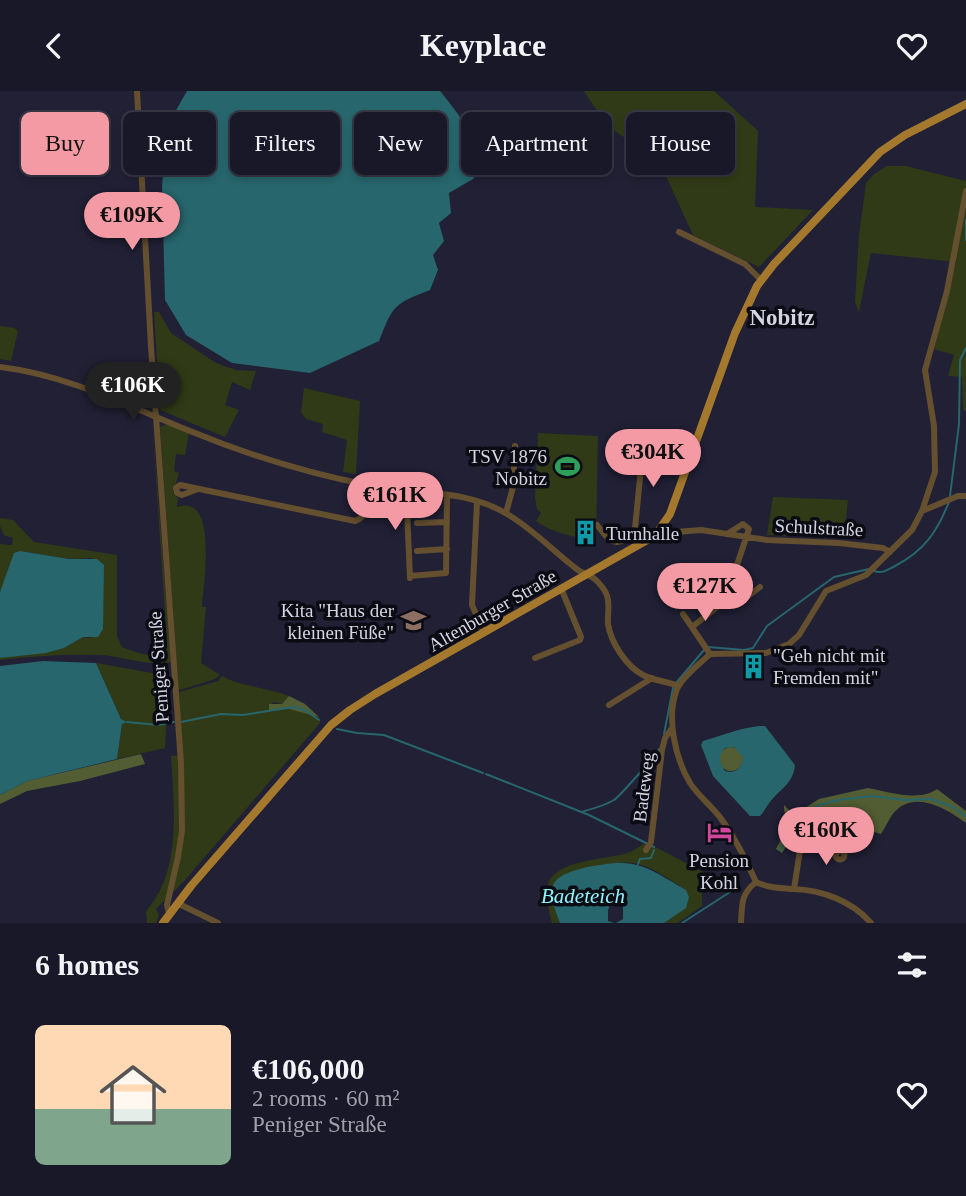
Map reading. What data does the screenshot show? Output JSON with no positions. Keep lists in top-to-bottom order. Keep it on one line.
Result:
{"streets":{"main road":["Altenburger Straße"],"street":["Schulstraße","Peniger Straße","Badeweg"]},"crossings":[["Schulstraße","Altenburger Straße"],["Altenburger Straße","Peniger Straße"]],"districts":["Nobitz"],"water":["Badeteich"],"places":{"sports":["TSV 1876 Nobitz"],"building":["Turnhalle","\"Geh nicht mit Fremden mit\""],"school or university":["Kita \"Haus der kleinen Füße\""],"hotel":["Pension Kohl"]},"page":{"header":"Keyplace","chip":["Buy","Rent","Filters","New","Apartment","House"],"price":["€109K","€106K","€304K","€161K","€127K","€160K"],"heading":"6 homes","list":[{"name":"€106,000","note":"2 rooms · 60 m² · Peniger Straße"}]}}
